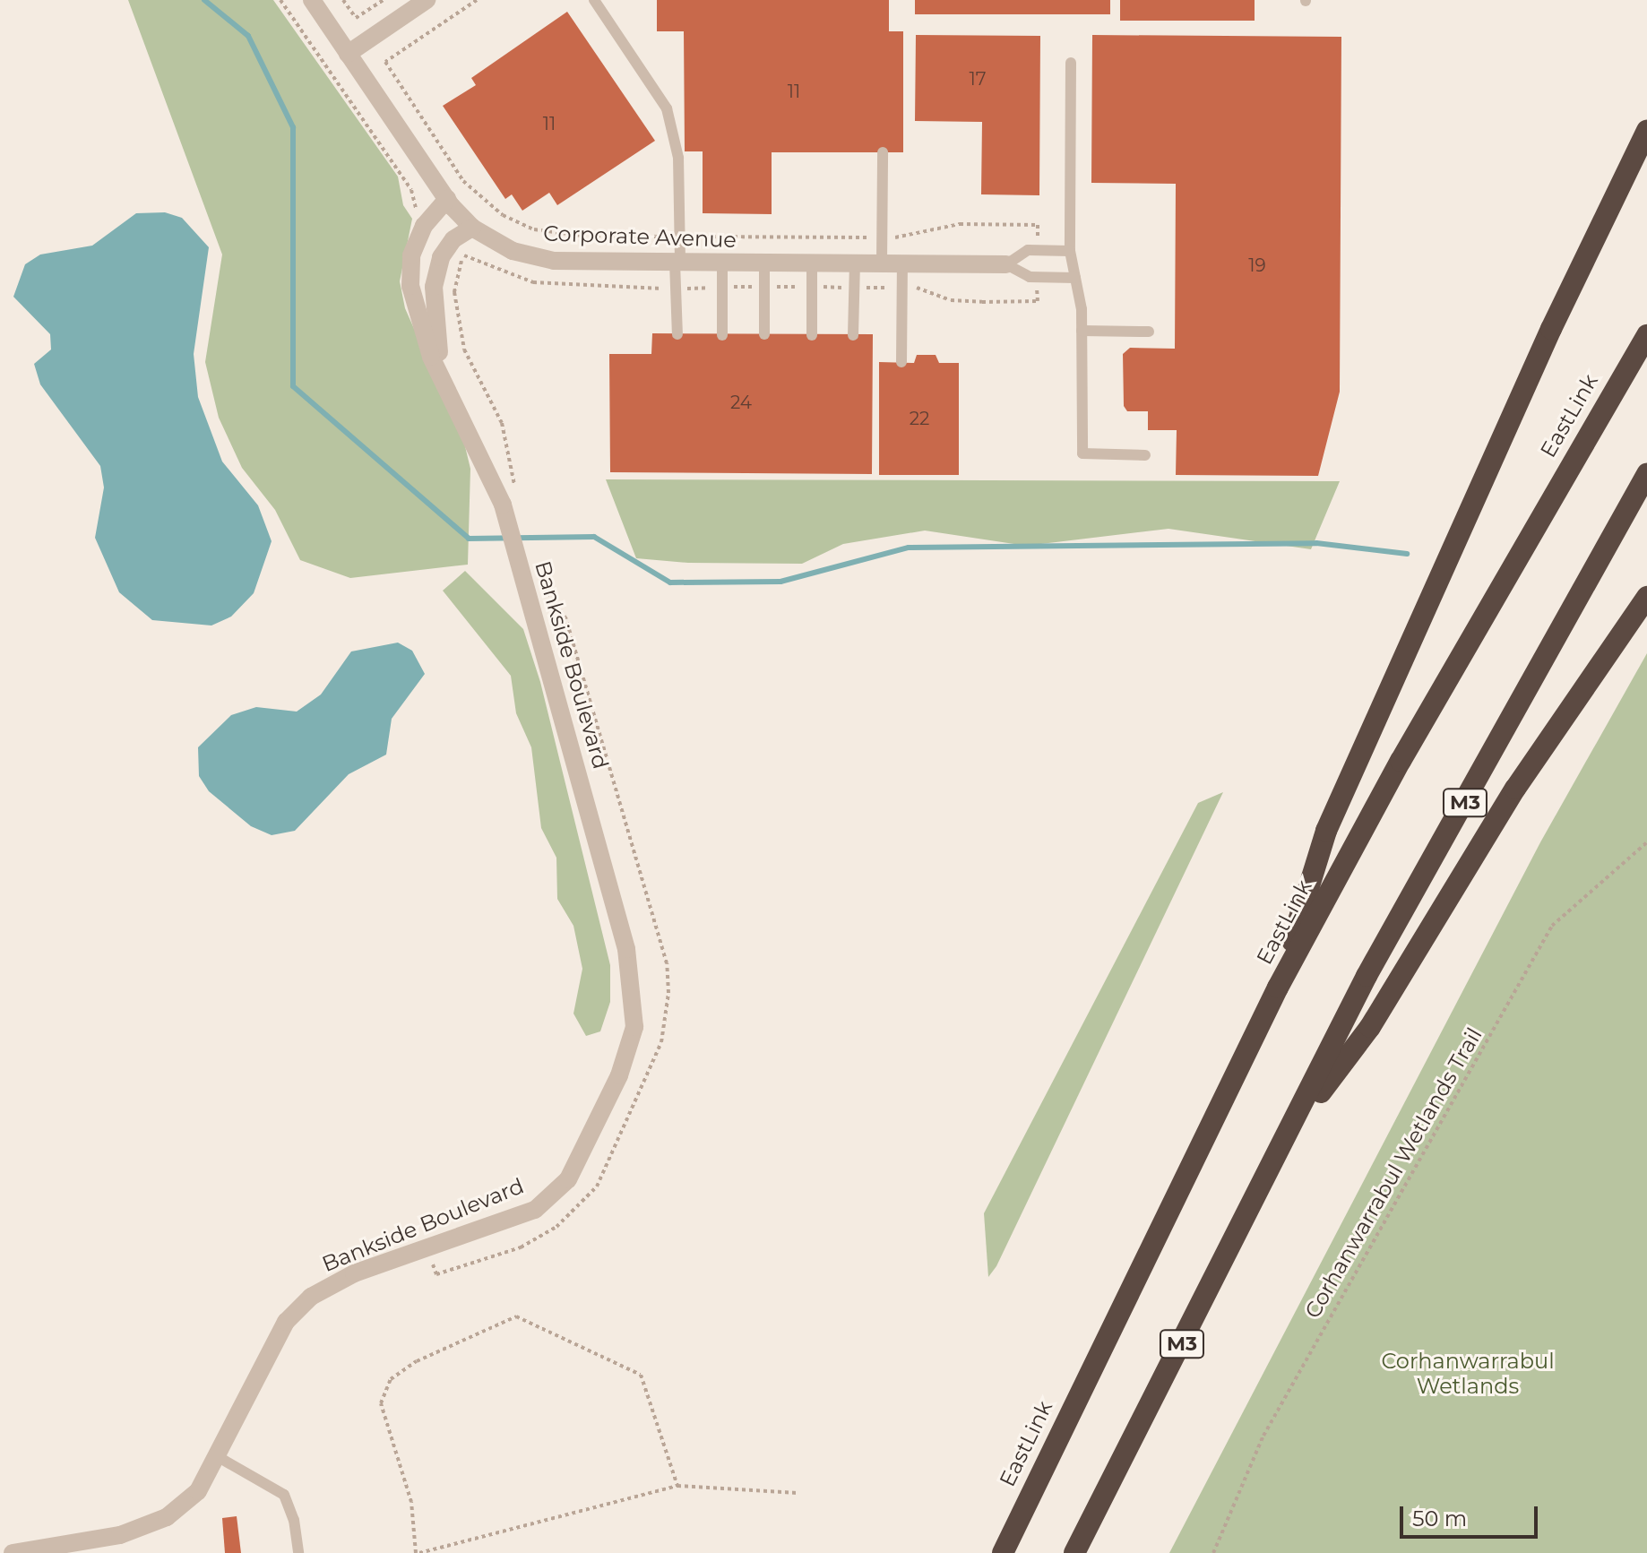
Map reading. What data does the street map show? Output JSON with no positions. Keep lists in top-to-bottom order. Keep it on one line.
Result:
{"streets":{"highway":["EastLink","M3"],"street":["Corporate Avenue","Bankside Boulevard"],"path":["Corhanwarrabul Wetlands Trail"]},"crossings":[["Corporate Avenue","Bankside Boulevard"]],"parks":["Corhanwarrabul Wetlands"],"house_numbers":["17","11","11","19","24","22"],"scale_bar":"50 m"}
